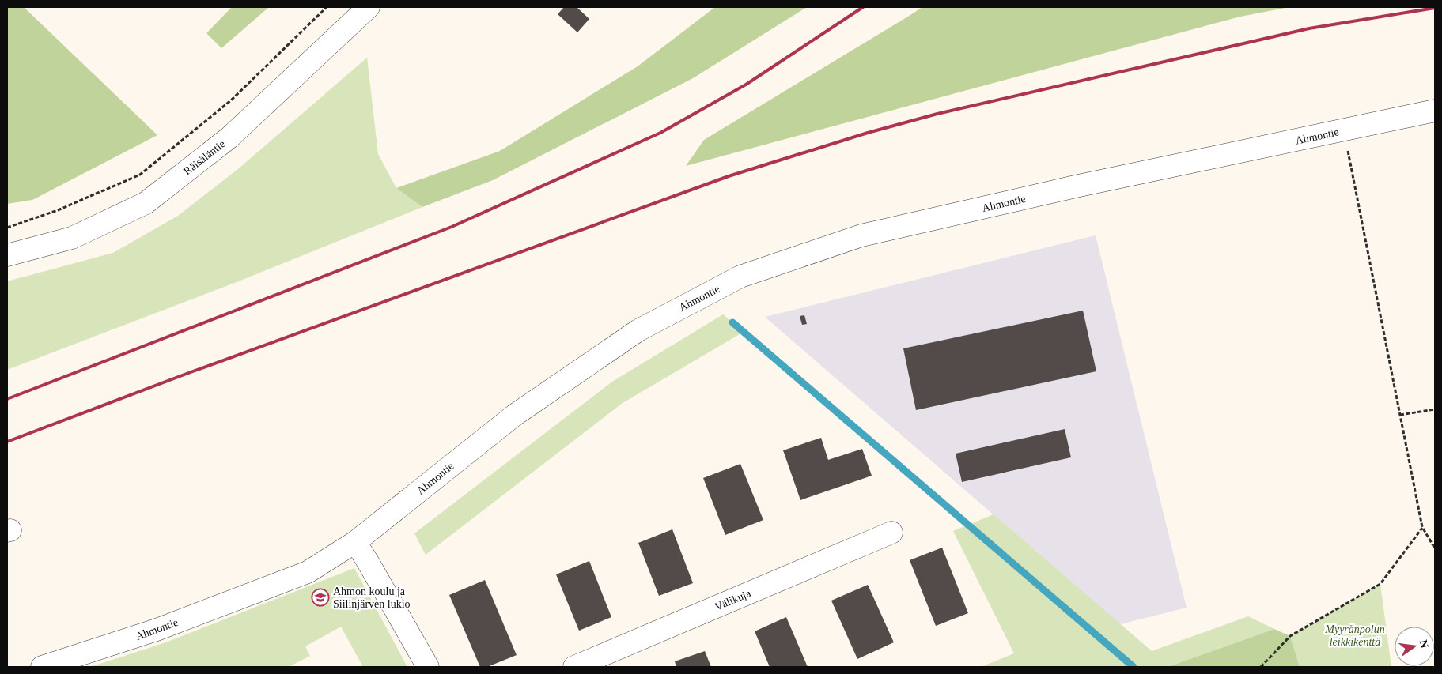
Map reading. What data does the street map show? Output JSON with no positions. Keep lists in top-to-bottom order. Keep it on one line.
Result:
{"streets":{"street":["Ahmontie","Räisäläntie","Välikuja"]},"parks":["Myyränpolun leikkikenttä"],"places":{"school or university":["Ahmon koulu ja Siilinjärven lukio"]},"north":"right"}
